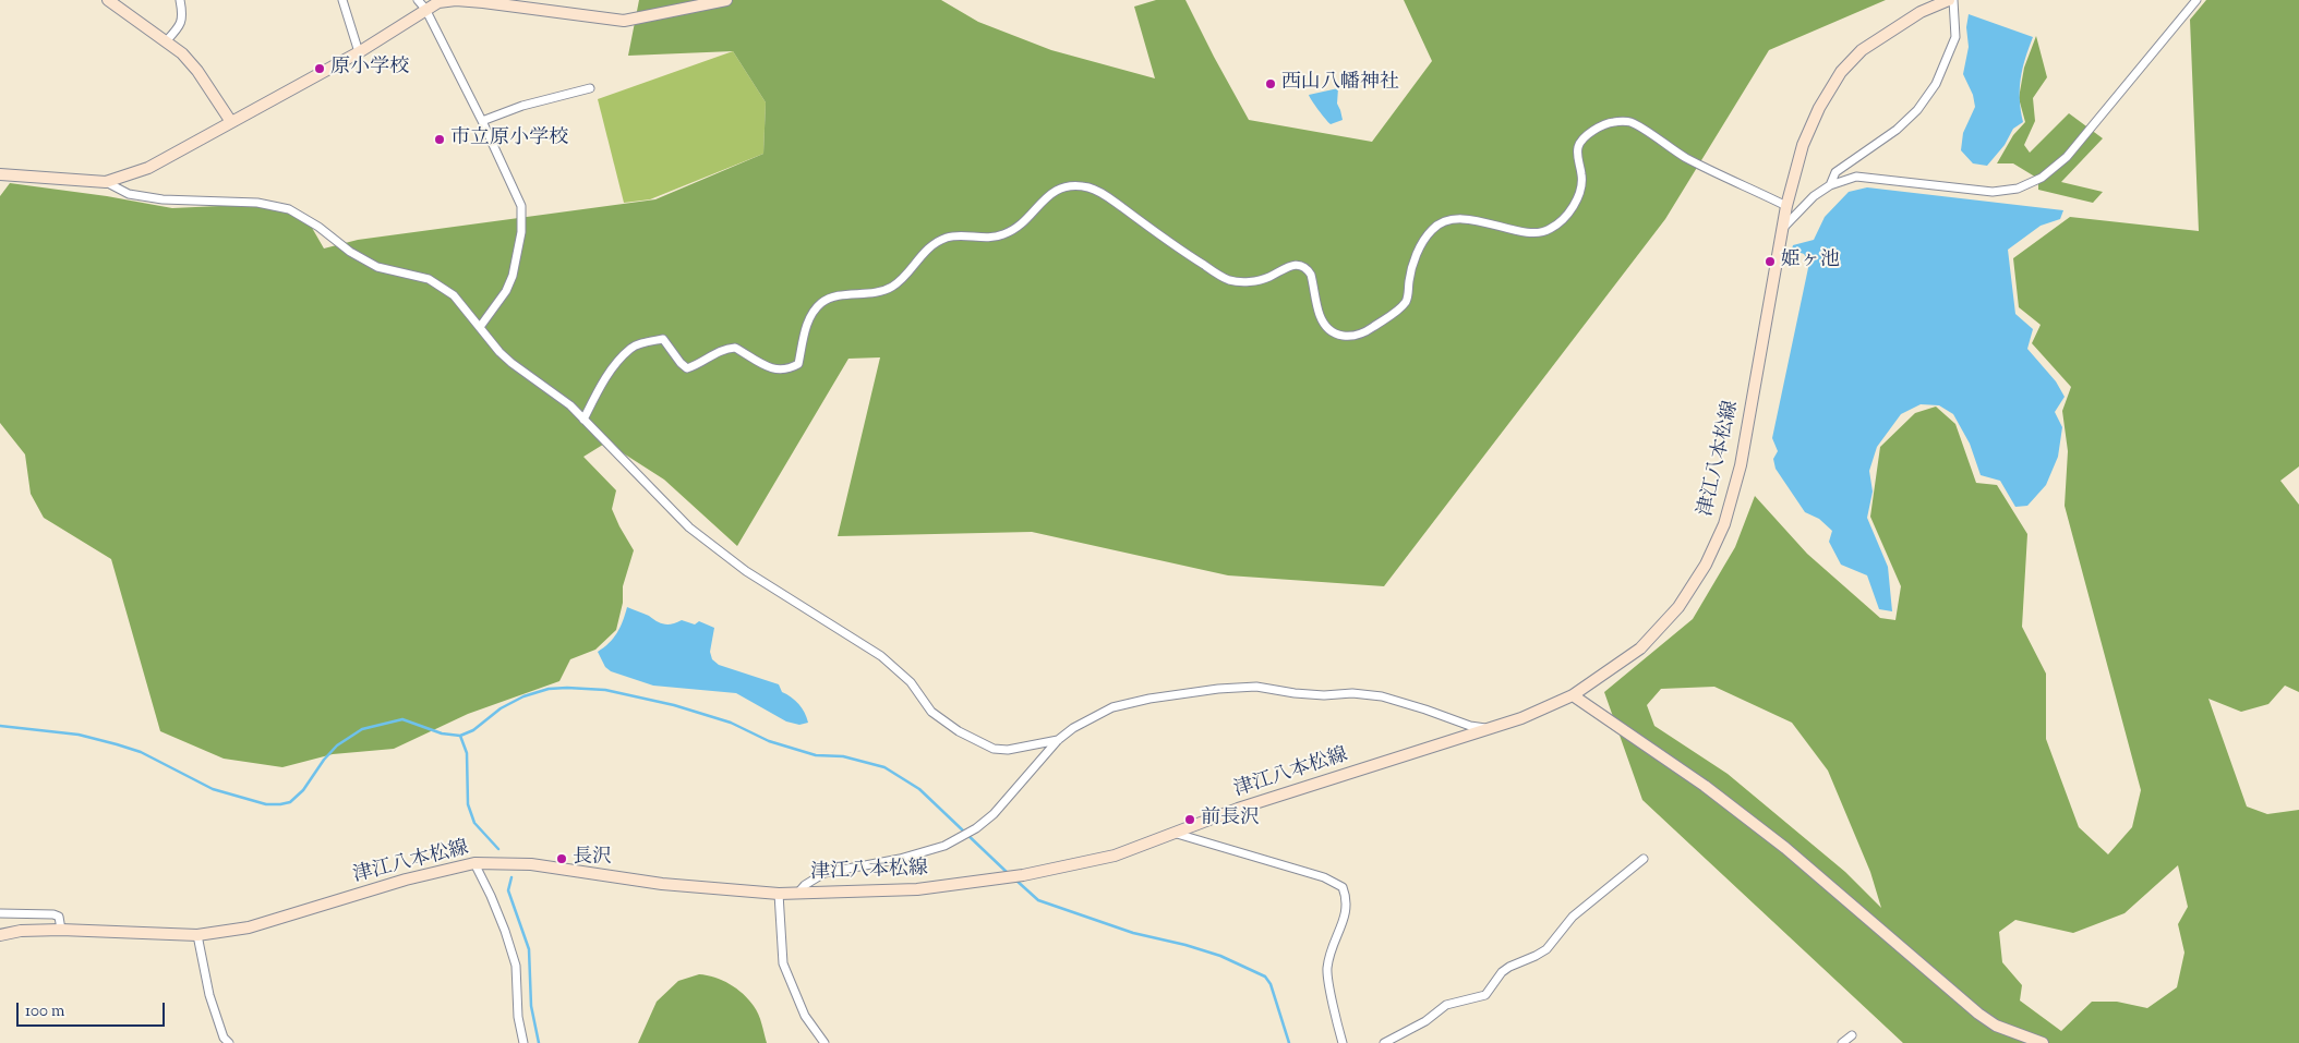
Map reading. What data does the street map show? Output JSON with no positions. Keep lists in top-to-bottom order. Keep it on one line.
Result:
{"streets":{"main road":["津江八本松線"]},"places":["原小学校","西山八幡神社","市立原小学校","姫ヶ池","前長沢","長沢"],"scale_bar":"100 m"}
